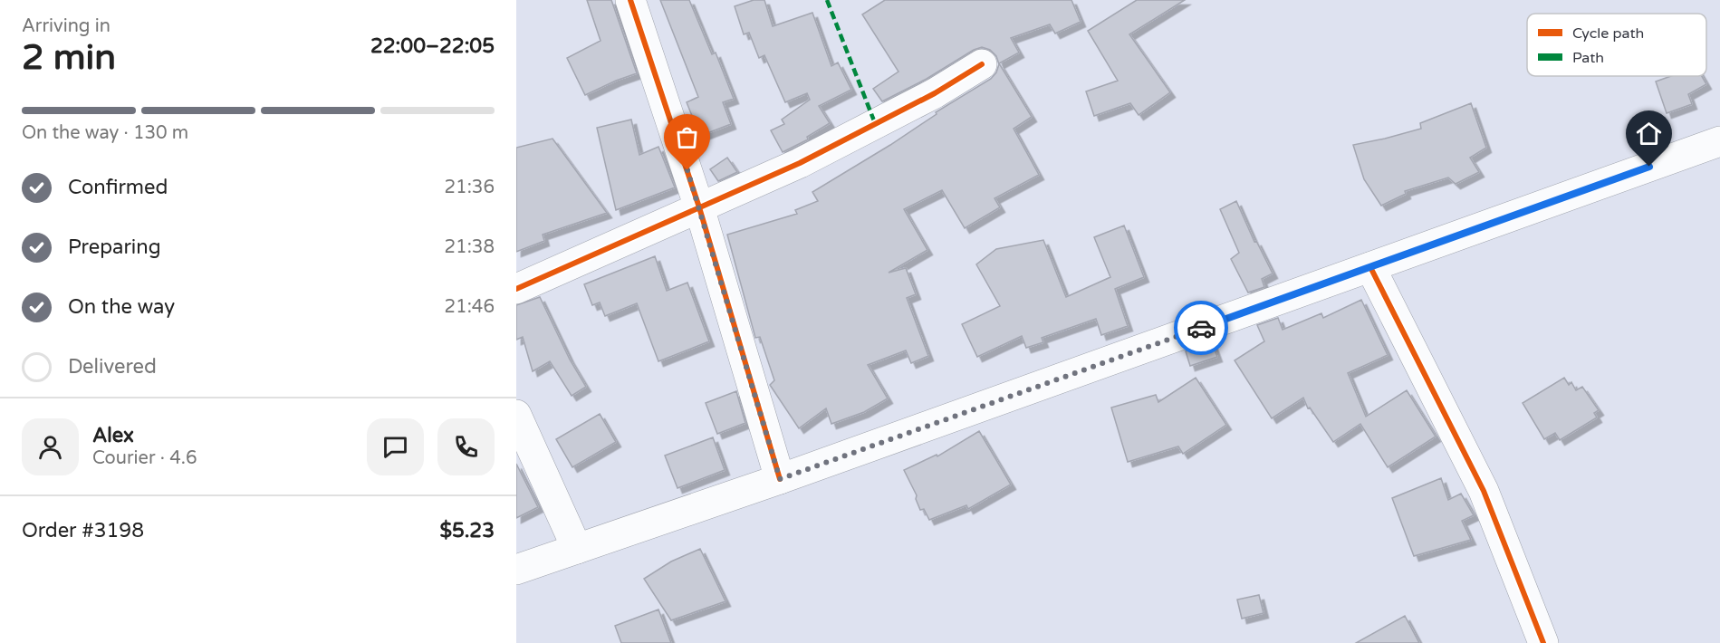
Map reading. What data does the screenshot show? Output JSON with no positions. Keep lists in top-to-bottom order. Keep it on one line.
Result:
{"legend":["Cycle path","Path"],"page":{"heading":["2 min","Arriving in","22:00–22:05"],"panel":["Alex","Courier · 4.6","Order #3198","$5.23"],"bar":"On the way · 130 m","list":[["Confirmed","21:36"],["Preparing","21:38"],["On the way","21:46"],"Delivered"]}}
